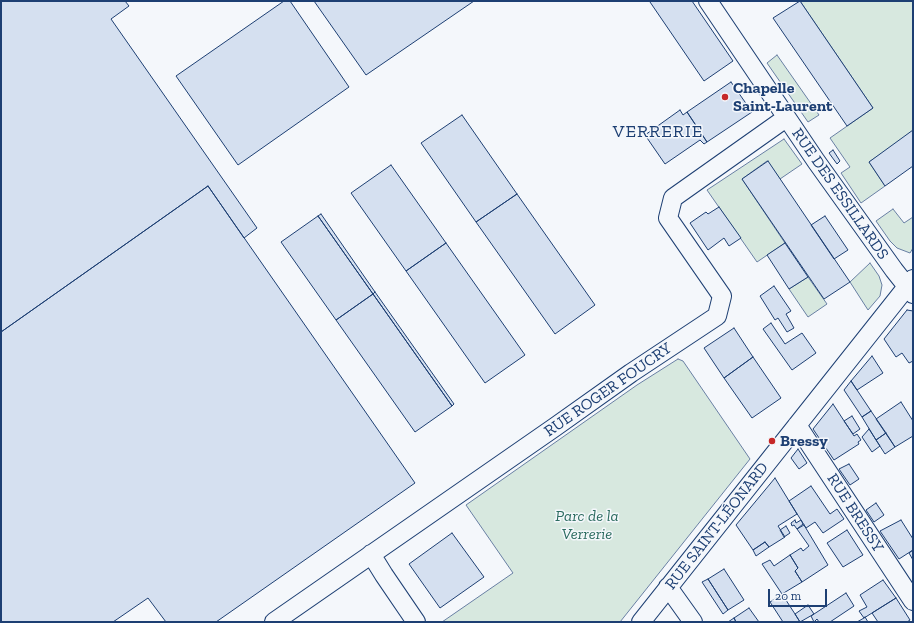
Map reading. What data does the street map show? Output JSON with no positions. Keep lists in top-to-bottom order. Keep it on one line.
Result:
{"streets":{"street":["RUE DES ESSILLARDS","RUE ROGER FOUCRY","RUE BRESSY","RUE SAINT-LÉONARD"]},"crossings":[["RUE DES ESSILLARDS","RUE ROGER FOUCRY"],["RUE DES ESSILLARDS","RUE SAINT-LÉONARD"],["RUE BRESSY","RUE SAINT-LÉONARD"]],"districts":["VERRERIE"],"parks":["Parc de la Verrerie"],"places":["Chapelle Saint-Laurent","Bressy"],"scale_bar":"20 m"}
